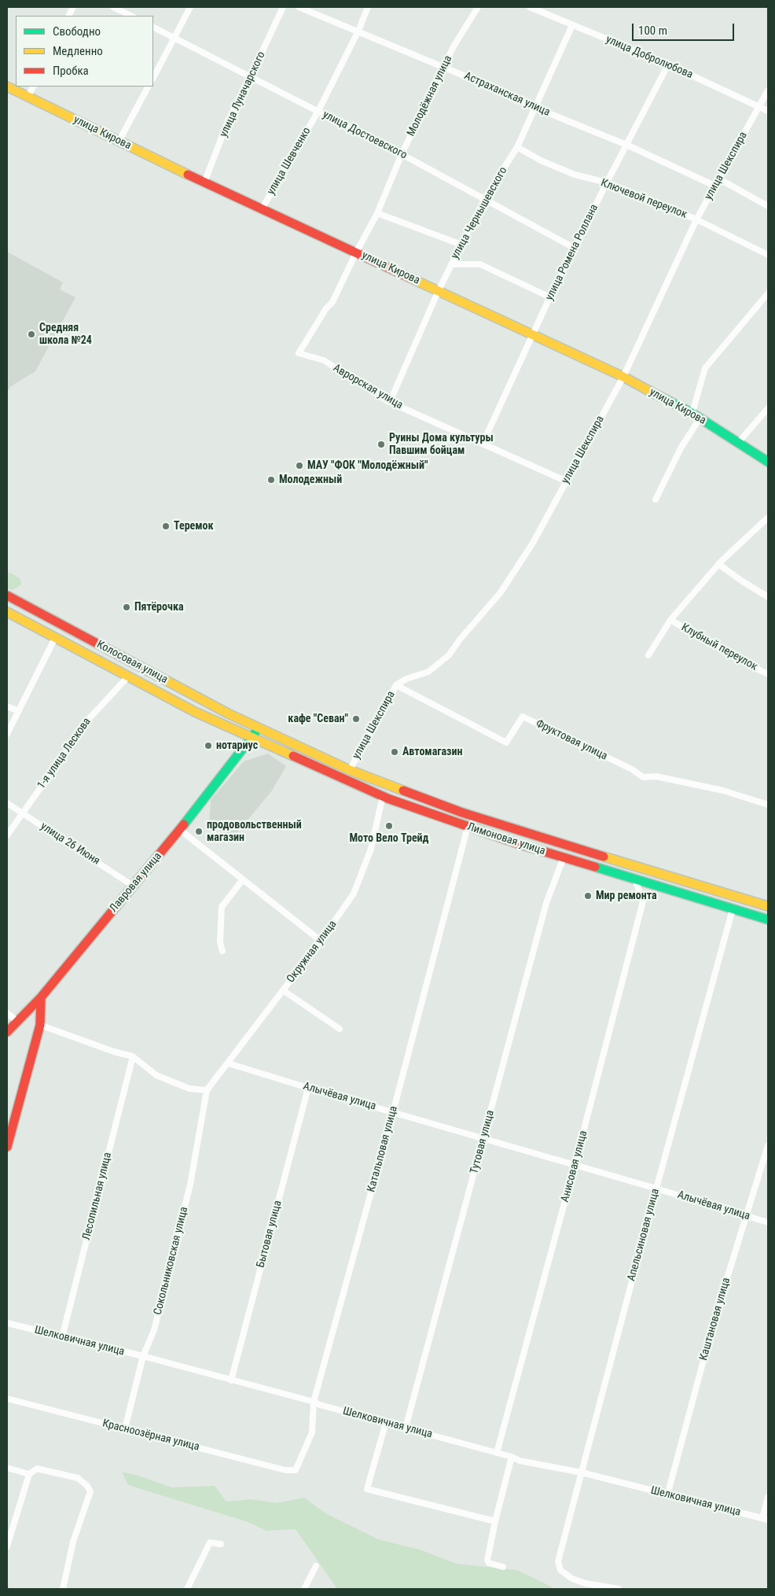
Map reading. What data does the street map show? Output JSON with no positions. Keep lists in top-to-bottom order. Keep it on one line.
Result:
{"streets":{"main road":["улица Кирова","Колосовая улица","Лимоновая улица","Лавровая улица"],"street":["улица Добролюбова","улица Луначарского","Астраханская улица","Молодёжная улица","улица Достоевского","улица Шевченко","улица Шекспира","Ключевой переулок","улица Чернышевского","улица Ромена Роллана","Аврорская улица","Клубный переулок","Фруктовая улица","1-я улица Лескова","улица 26 Июня","Окружная улица","Алычёвая улица","Тутовая улица","Катальповая улица","Анисовая улица","Лесопильная улица","Бытовая улица","Апельсиновая улица","Сокольниковская улица","Каштановая улица","Шелковичная улица","Красноозёрная улица"]},"crossings":[["улица Добролюбова","улица Шекспира"],["улица Добролюбова","улица Чернышевского"],["улица Добролюбова","улица Ромена Роллана"],["улица Луначарского","улица Кирова"],["улица Луначарского","улица Достоевского"],["Астраханская улица","Молодёжная улица"],["Астраханская улица","улица Шевченко"],["Астраханская улица","улица Шекспира"],["Астраханская улица","улица Чернышевского"],["Астраханская улица","улица Ромена Роллана"],["Молодёжная улица","улица Кирова"],["Молодёжная улица","улица Достоевского"],["Молодёжная улица","Аврорская улица"],["улица Кирова","улица Шевченко"],["улица Кирова","улица Шекспира"],["улица Кирова","улица Чернышевского"],["улица Кирова","улица Ромена Роллана"],["улица Достоевского","улица Шевченко"],["улица Достоевского","улица Чернышевского"],["улица Достоевского","улица Ромена Роллана"],["улица Шекспира","Ключевой переулок"],["улица Шекспира","Аврорская улица"],["улица Шекспира","Фруктовая улица"],["улица Шекспира","Лимоновая улица"],["Ключевой переулок","улица Чернышевского"],["Ключевой переулок","улица Ромена Роллана"],["улица Чернышевского","Аврорская улица"],["улица Ромена Роллана","Аврорская улица"],["Колосовая улица","1-я улица Лескова"],["Колосовая улица","Лимоновая улица"],["Колосовая улица","Лавровая улица"],["1-я улица Лескова","улица 26 Июня"],["Лимоновая улица","Лавровая улица"],["Лимоновая улица","Окружная улица"],["Лимоновая улица","Тутовая улица"],["Лимоновая улица","Катальповая улица"],["Лимоновая улица","Анисовая улица"],["Лимоновая улица","Апельсиновая улица"],["улица 26 Июня","Лавровая улица"],["Окружная улица","Алычёвая улица"],["Окружная улица","Сокольниковская улица"],["Алычёвая улица","Тутовая улица"],["Алычёвая улица","Катальповая улица"],["Алычёвая улица","Анисовая улица"],["Алычёвая улица","Бытовая улица"],["Алычёвая улица","Апельсиновая улица"],["Алычёвая улица","Каштановая улица"],["Тутовая улица","Шелковичная улица"],["Катальповая улица","Шелковичная улица"],["Катальповая улица","Красноозёрная улица"],["Анисовая улица","Шелковичная улица"],["Лесопильная улица","Шелковичная улица"],["Бытовая улица","Шелковичная улица"],["Апельсиновая улица","Шелковичная улица"],["Сокольниковская улица","Шелковичная улица"],["Сокольниковская улица","Красноозёрная улица"],["Каштановая улица","Шелковичная улица"]],"places":["Средняя школа №24","Руины Дома культуры Павшим бойцам","МАУ \"ФОК \"Молодёжный\"","Молодежный","Теремок","Пятёрочка","кафе \"Севан\"","нотариус","Автомагазин","Мото Вело Трейд","продовольственный магазин","Мир ремонта"],"legend":["Свободно","Медленно","Пробка"],"scale_bar":"100 m"}
